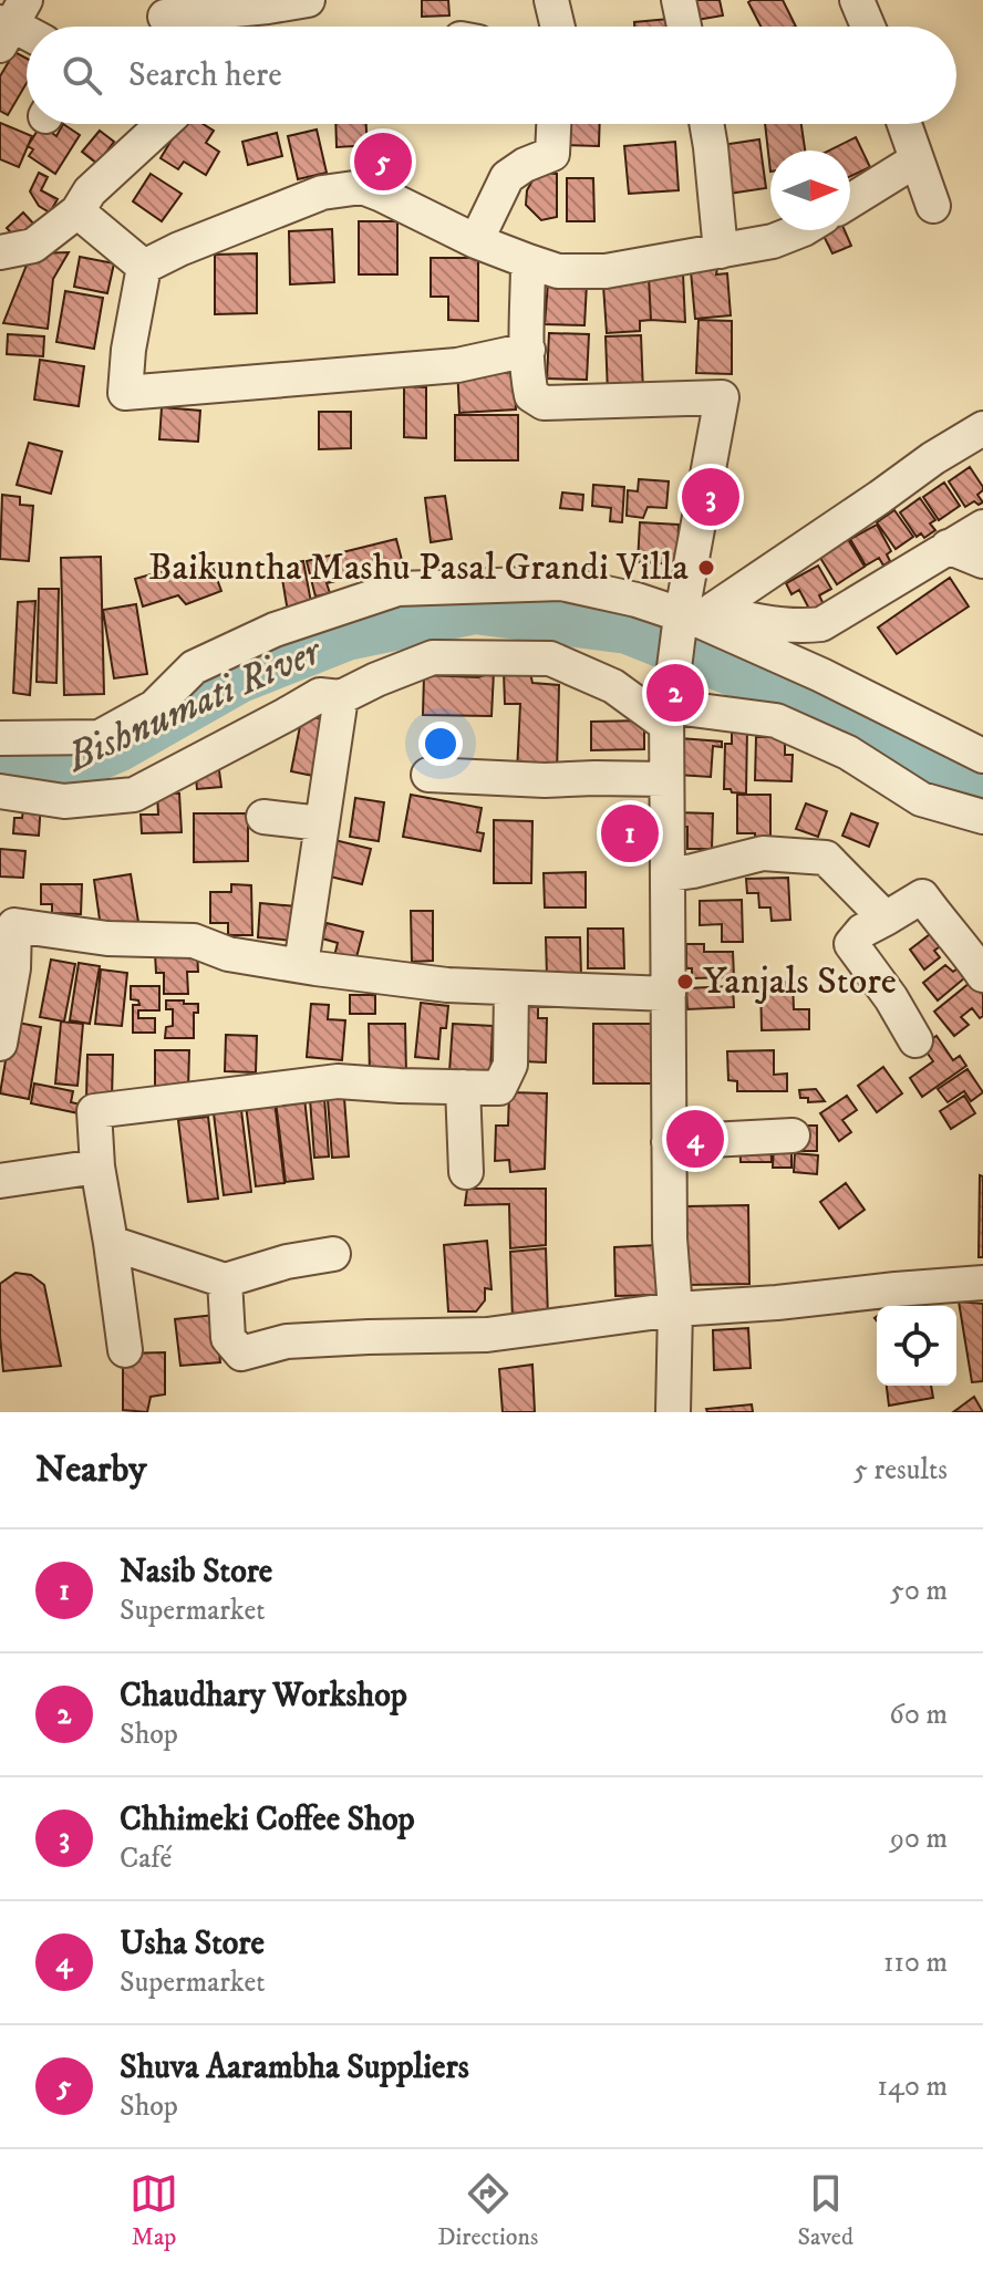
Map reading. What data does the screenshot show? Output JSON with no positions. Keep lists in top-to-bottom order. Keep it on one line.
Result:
{"water":["Bishnumati River"],"places":["Baikuntha Mashu Pasal Grandi Villa","Yanjals Store"],"north":"right","page":{"search":"Search here","pins":["5","3","2","1","4"],"heading":["Nearby","5 results"],"list":[{"mark":"1","name":"Nasib Store","note":"Supermarket","value":"50 m"},{"mark":"2","name":"Chaudhary Workshop","note":"Shop","value":"60 m"},{"mark":"3","name":"Chhimeki Coffee Shop","note":"Café","value":"90 m"},{"mark":"4","name":"Usha Store","note":"Supermarket","value":"110 m"},{"mark":"5","name":"Shuva Aarambha Suppliers","note":"Shop","value":"140 m"}],"nav":["Map","Directions","Saved"]}}
